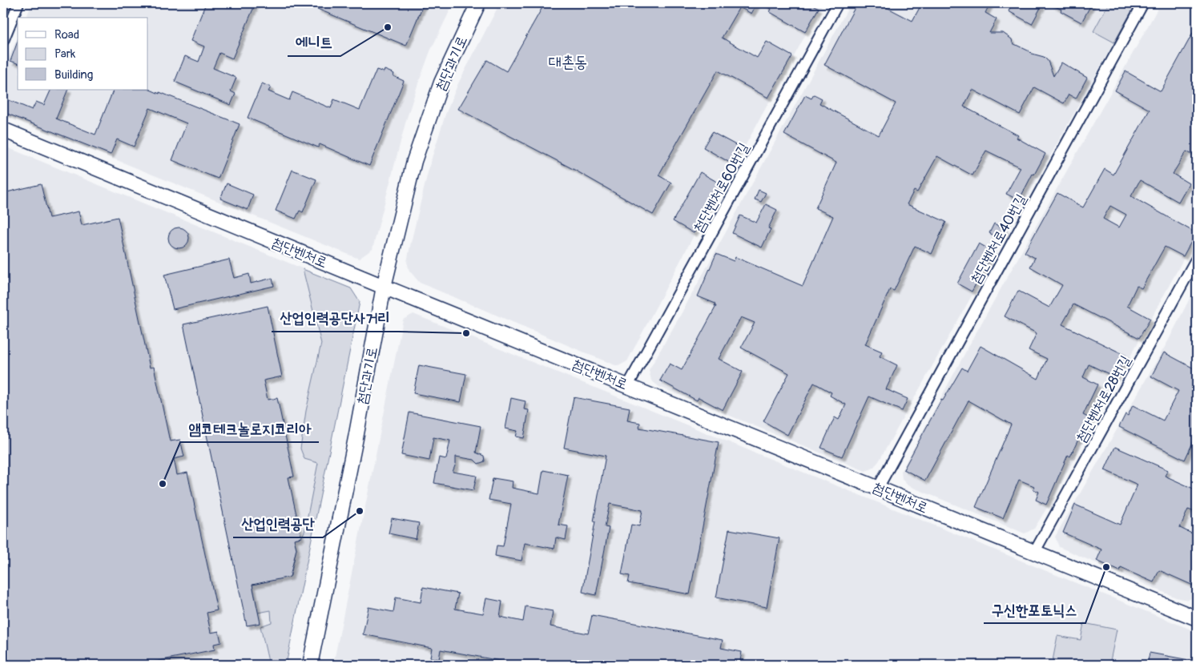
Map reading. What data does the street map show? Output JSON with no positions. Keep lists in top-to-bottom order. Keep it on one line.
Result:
{"streets":{"street":["첨단과기로","첨단벤처로60번길","첨단벤처로40번길","첨단벤처로","첨단벤처로28번길"]},"crossings":[["첨단과기로","첨단벤처로"],["첨단벤처로60번길","첨단벤처로"],["첨단벤처로40번길","첨단벤처로"],["첨단벤처로","첨단벤처로28번길"]],"districts":["대촌동"],"places":["에니트","산업인력공단사거리","앰코테크놀로지코리아","산업인력공단","구신한포토닉스"],"legend":["Road","Park","Building"]}
